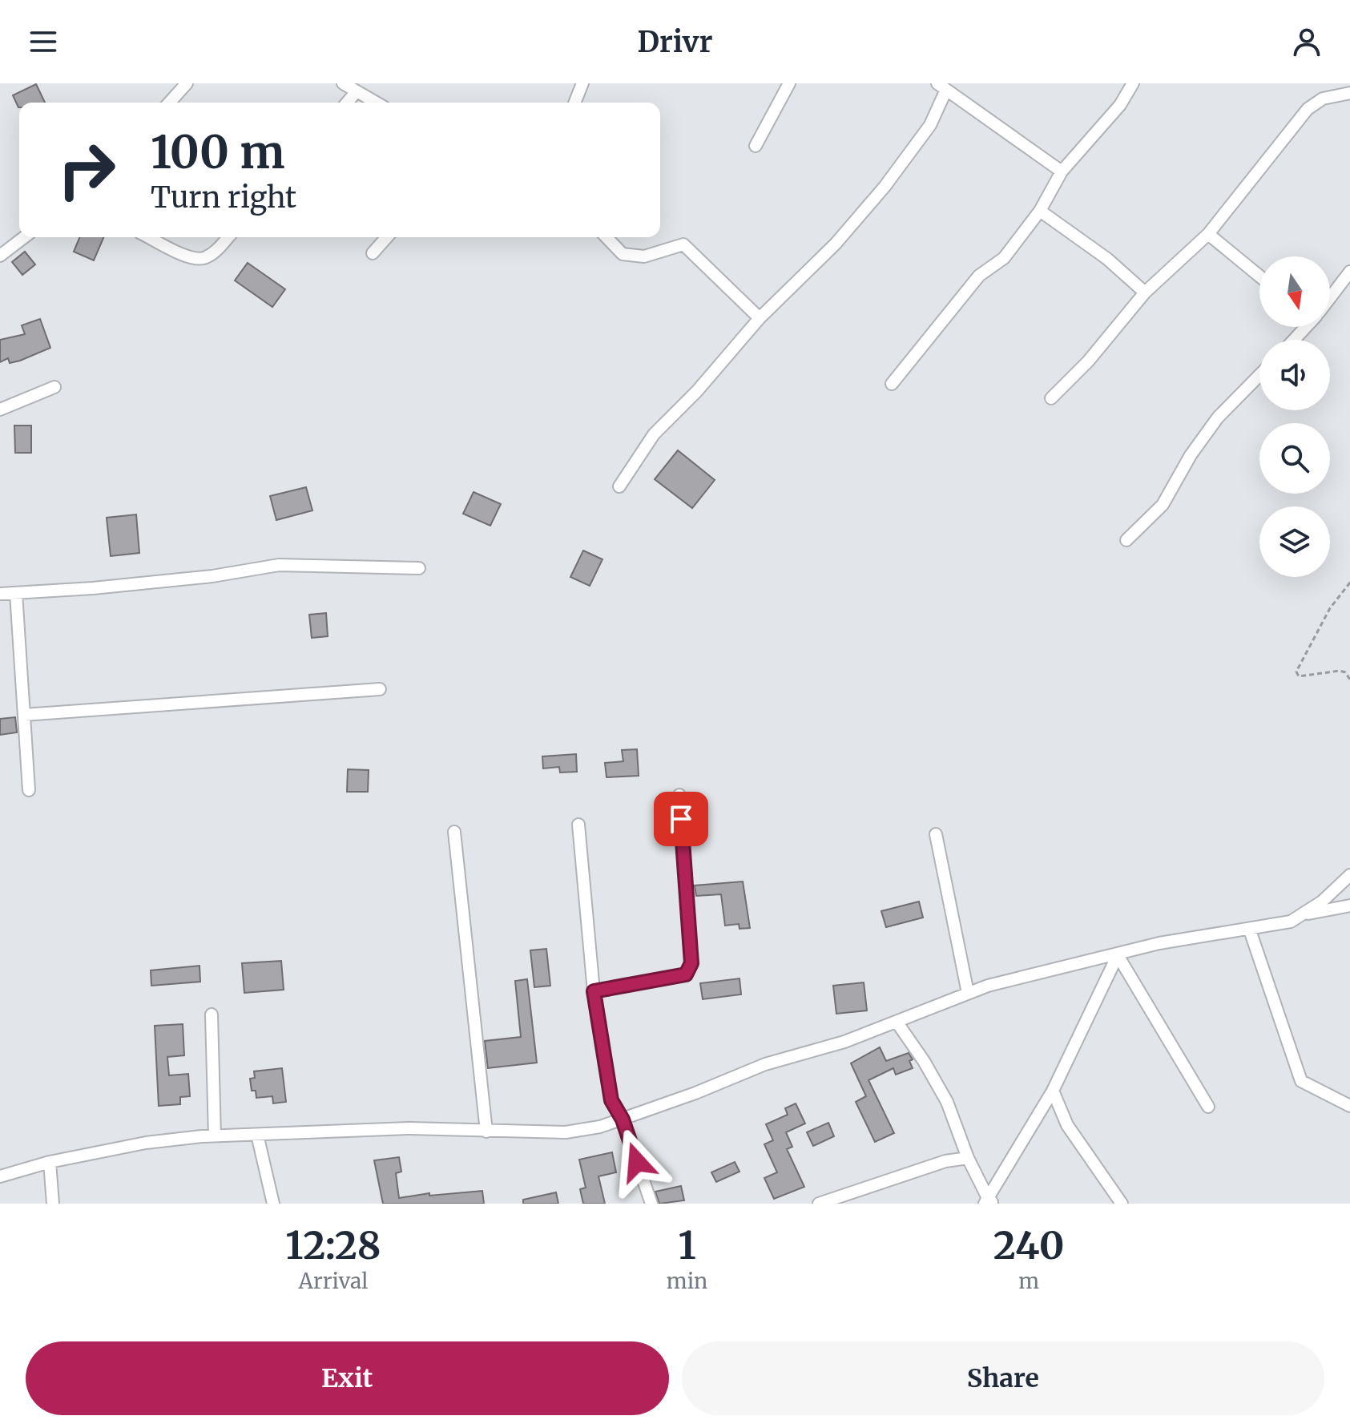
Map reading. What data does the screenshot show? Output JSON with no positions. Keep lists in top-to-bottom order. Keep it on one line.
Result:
{"north":"bottom","page":{"header":"Drivr","turn":["100 m","Turn right"],"eta":["12:28","Arrival","1","min","240","m"],"buttons":["Exit","Share"]}}
